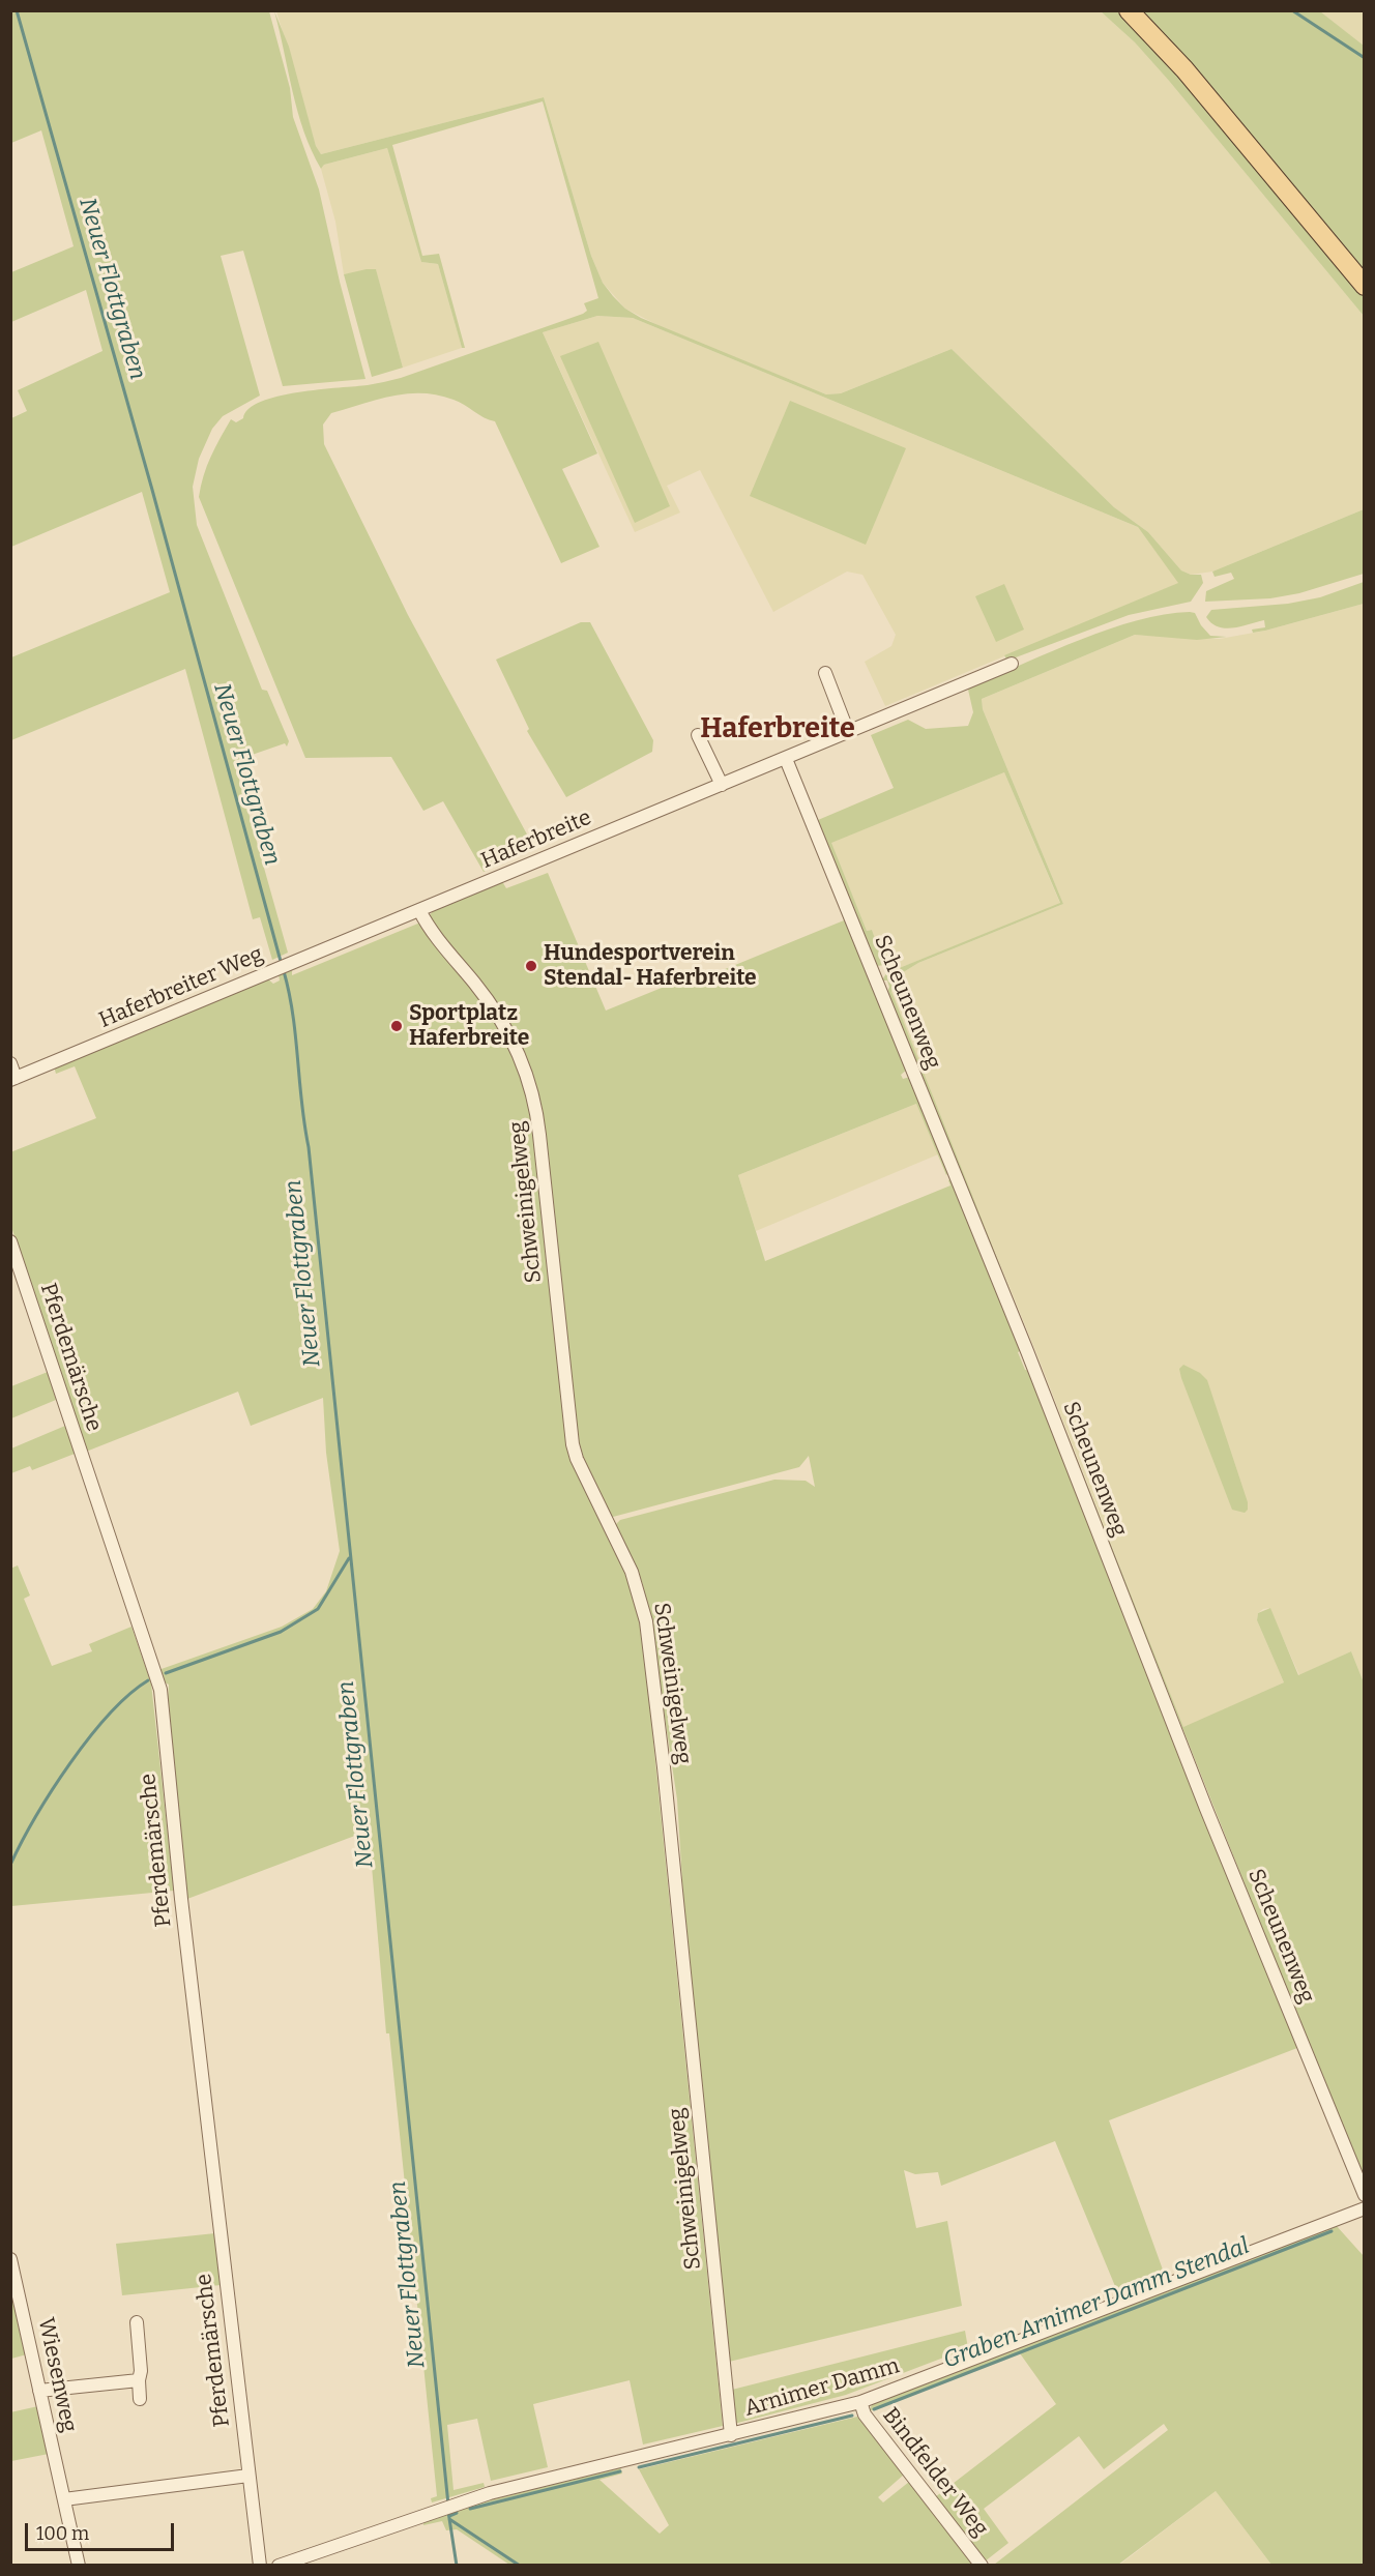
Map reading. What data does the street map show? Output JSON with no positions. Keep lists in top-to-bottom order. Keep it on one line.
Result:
{"streets":{"street":["Haferbreite","Haferbreiter Weg","Scheunenweg","Schweinigelweg","Pferdemärsche","Wiesenweg","Arnimer Damm","Bindfelder Weg"]},"crossings":[["Haferbreite","Haferbreiter Weg"],["Haferbreite","Scheunenweg"],["Haferbreite","Schweinigelweg"],["Schweinigelweg","Arnimer Damm"],["Arnimer Damm","Bindfelder Weg"]],"districts":["Haferbreite"],"water":["Neuer Flottgraben","Graben Arnimer Damm Stendal"],"places":["Hundesportverein Stendal- Haferbreite","Sportplatz Haferbreite"],"scale_bar":"100 m"}
